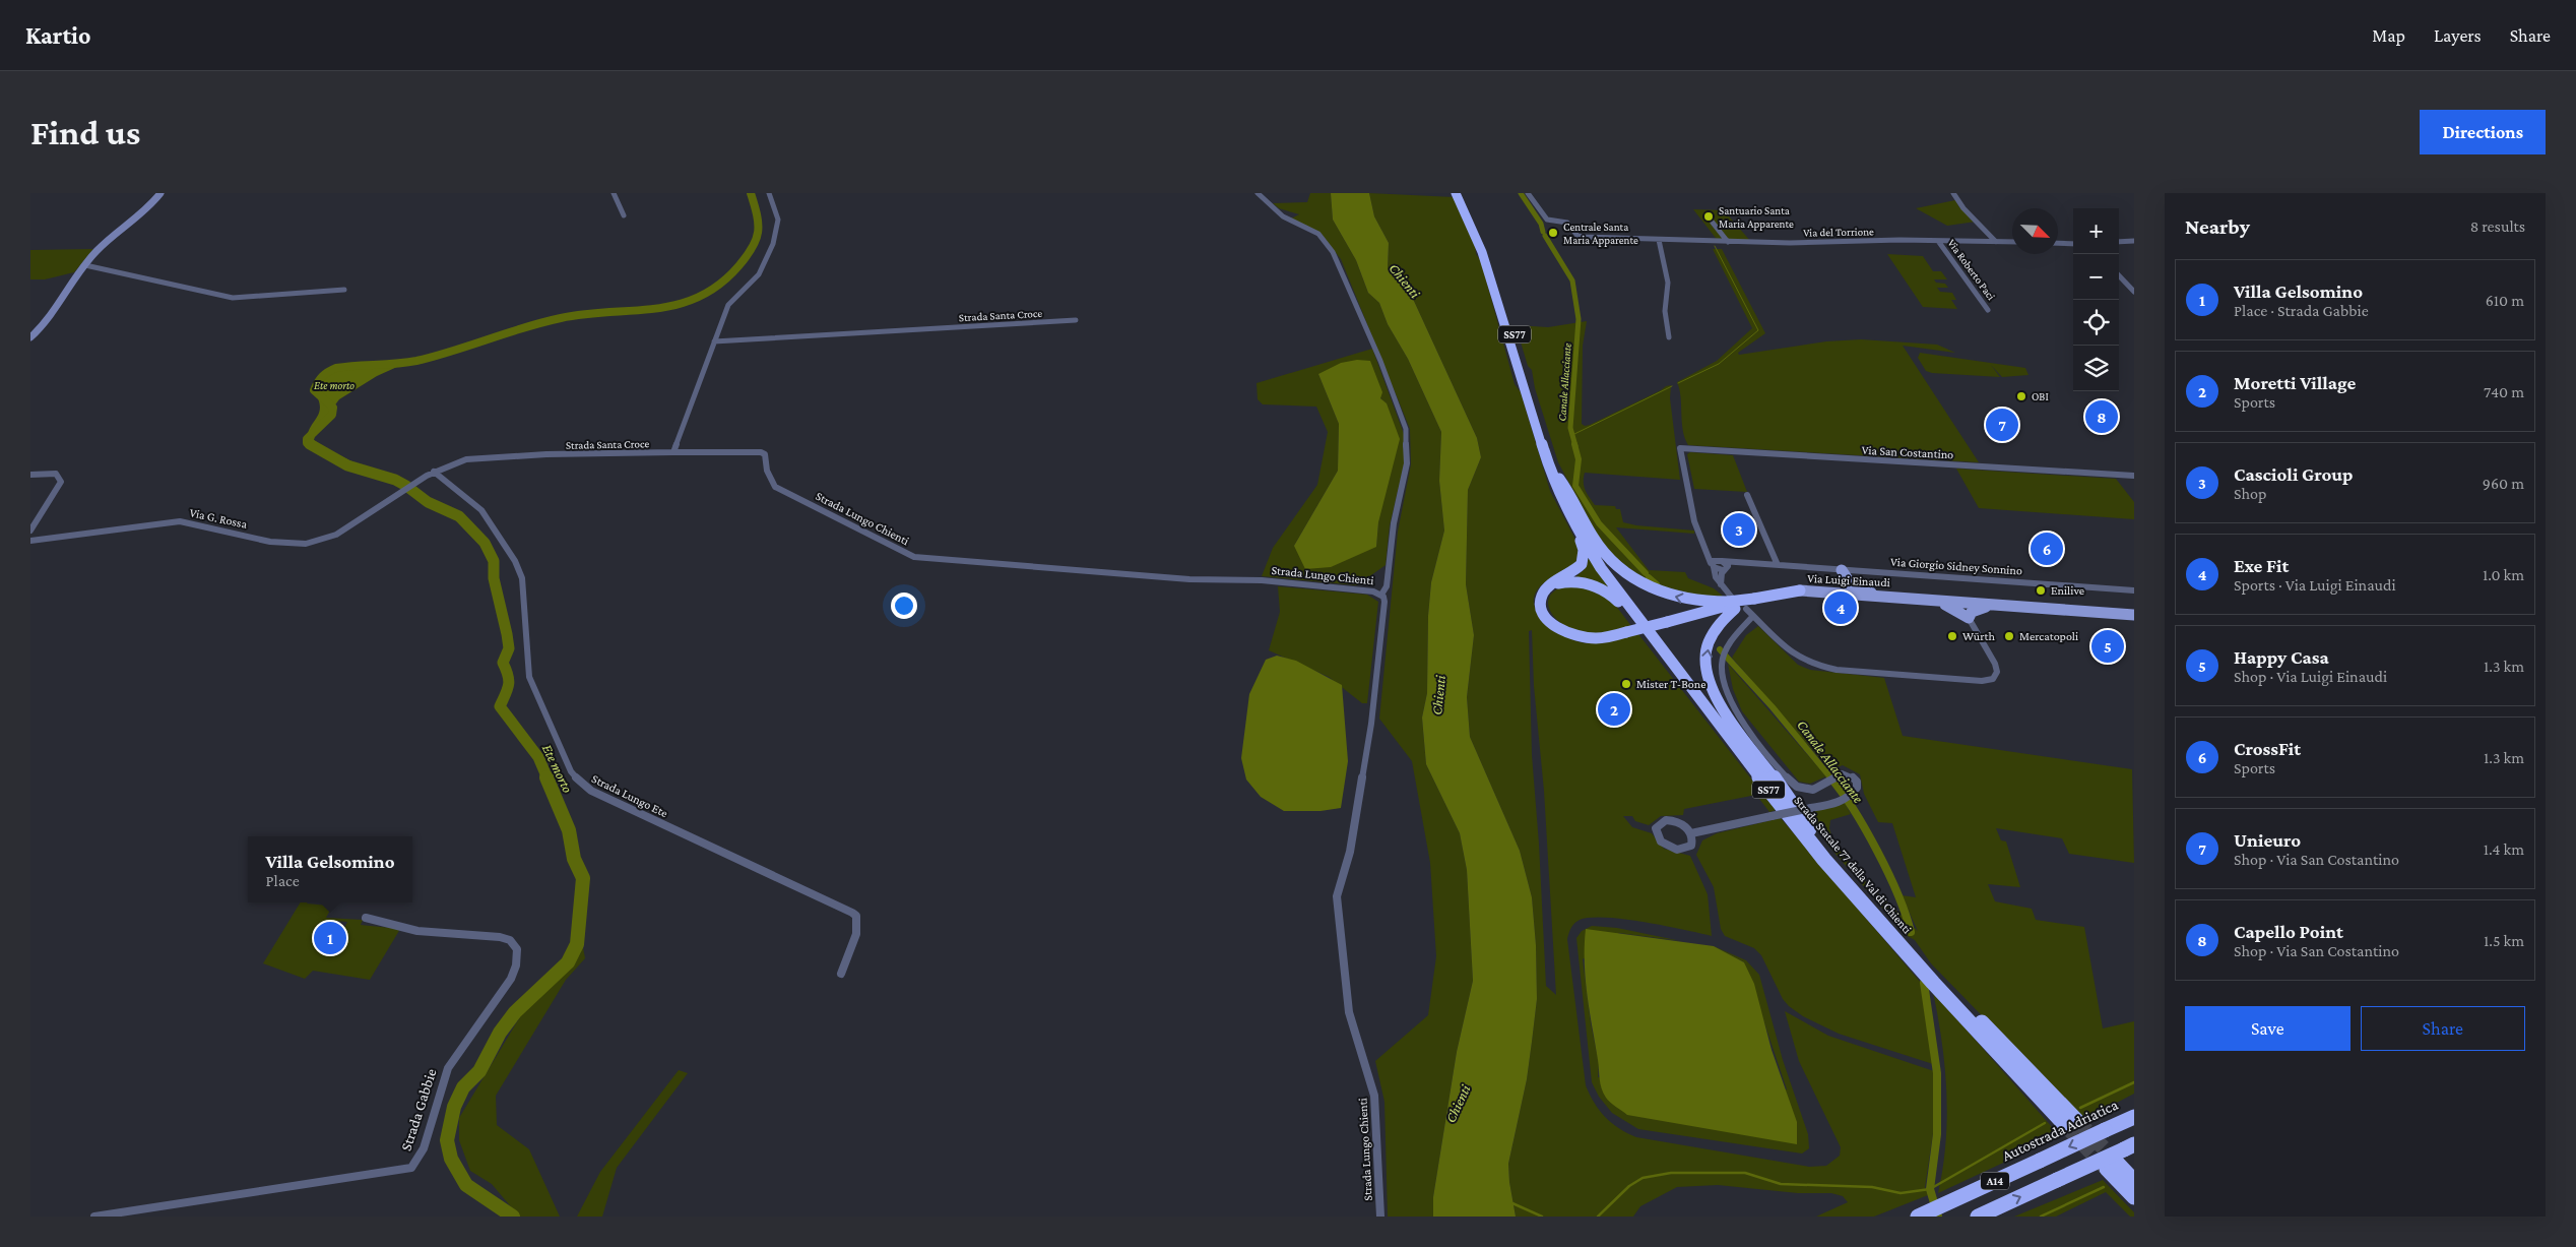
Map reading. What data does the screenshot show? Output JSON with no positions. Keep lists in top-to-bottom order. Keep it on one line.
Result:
{"streets":{"highway":["SS77","Strada Statale 77 della Val di Chienti","Autostrada Adriatica","A14"],"main road":["Via Luigi Einaudi"],"street":["Via del Torrione","Via Roberto Paci","Strada Santa Croce","Via San Costantino","Via G. Rossa","Strada Lungo Chienti","Via Giorgio Sidney Sonnino","Strada Lungo Ete","Strada Gabbie"]},"crossings":[["Via del Torrione","Via Roberto Paci"],["Strada Santa Croce","Via G. Rossa"],["Strada Santa Croce","Strada Lungo Chienti"],["Strada Santa Croce","Strada Lungo Ete"],["Via San Costantino","Via Giorgio Sidney Sonnino"]],"water":["Chienti","Canale Allacciante","Ete morto"],"places":["Santuario Santa Maria Apparente","Centrale Santa Maria Apparente","OBI","Enilive","Würth","Mercatopoli","Mister T-Bone"],"north":"bottom right","page":{"header":"Kartio","nav":["Map","Layers","Share"],"buttons":["Directions",["Save","Share"]],"title":"Find us","heading":["Nearby","8 results"],"map_buttons":["+","−"],"list":[{"mark":"1","name":"Villa Gelsomino","note":"Place · Strada Gabbie","value":"610 m"},{"mark":"2","name":"Moretti Village","note":"Sports","value":"740 m"},{"mark":"3","name":"Cascioli Group","note":"Shop","value":"960 m"},{"mark":"4","name":"Exe Fit","note":"Sports · Via Luigi Einaudi","value":"1.0 km"},{"mark":"5","name":"Happy Casa","note":"Shop · Via Luigi Einaudi","value":"1.3 km"},{"mark":"6","name":"CrossFit","note":"Sports","value":"1.3 km"},{"mark":"7","name":"Unieuro","note":"Shop · Via San Costantino","value":"1.4 km"},{"mark":"8","name":"Capello Point","note":"Shop · Via San Costantino","value":"1.5 km"}],"pins":["8","7","3","6","4","5","2","1"],"popup":["Villa Gelsomino","Place"]}}
